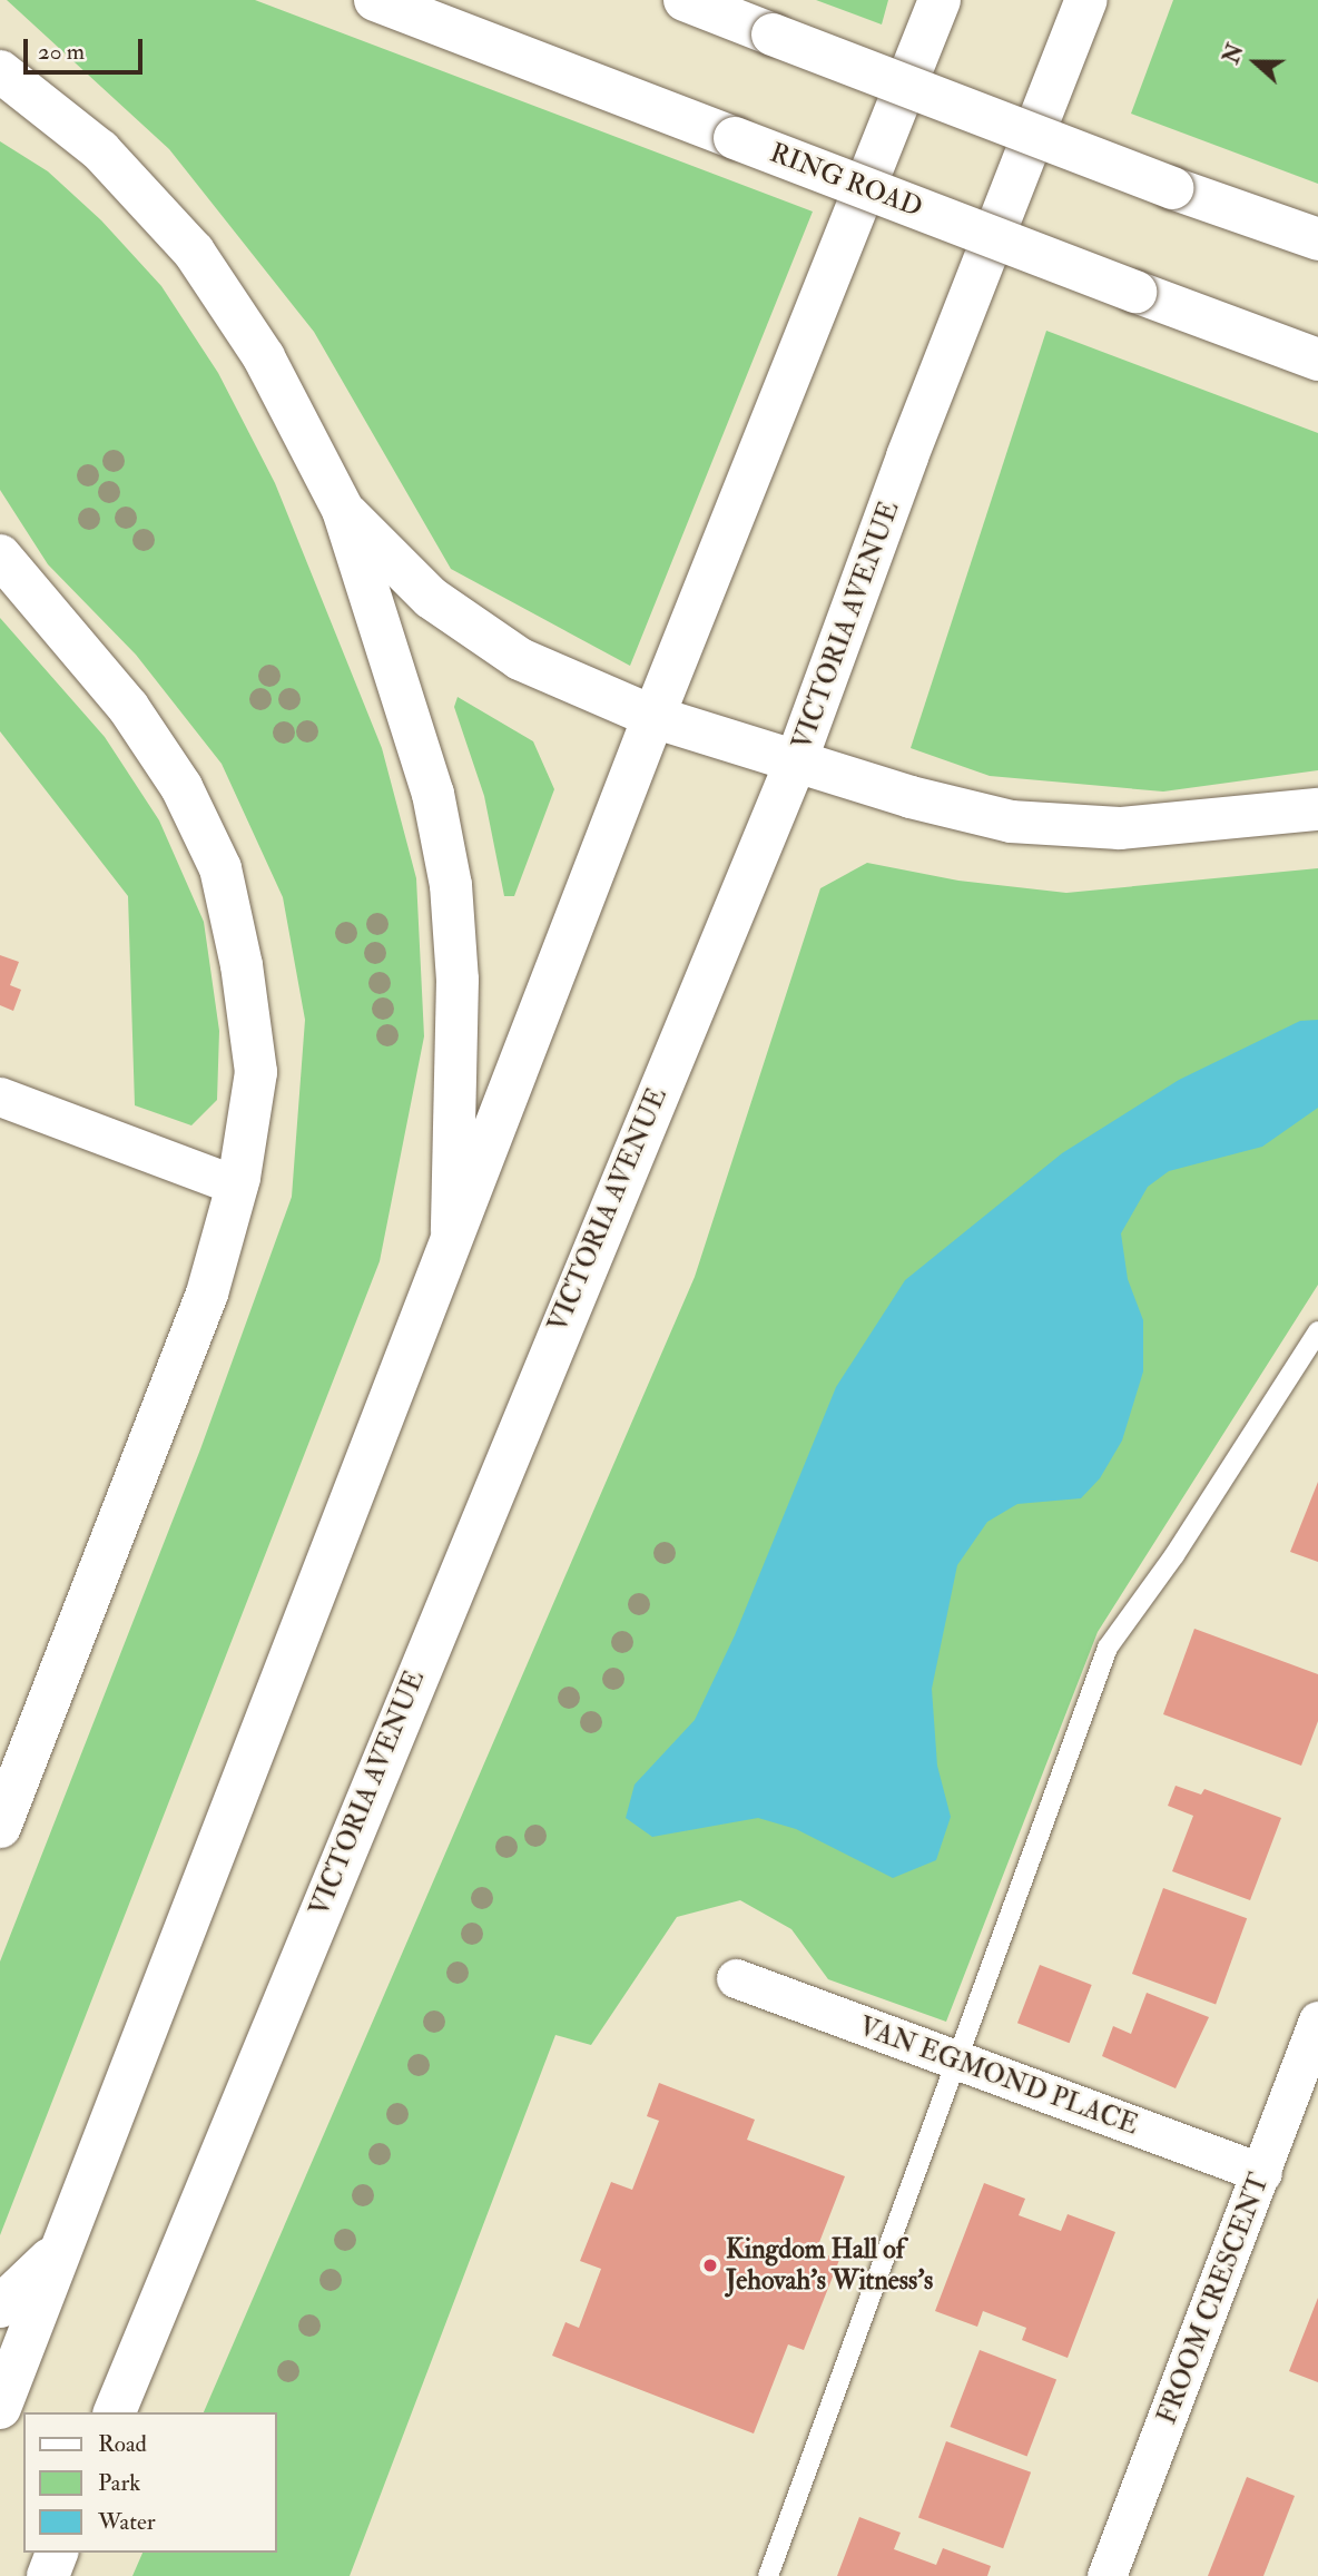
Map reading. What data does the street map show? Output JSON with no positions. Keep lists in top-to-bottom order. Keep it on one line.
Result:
{"streets":{"main road":["RING ROAD","VICTORIA AVENUE"],"street":["VAN EGMOND PLACE","FROOM CRESCENT"]},"crossings":[["VAN EGMOND PLACE","FROOM CRESCENT"]],"places":["Kingdom Hall of Jehovah’s Witness’s"],"legend":["Road","Park","Water"],"scale_bar":"20 m","north":"left"}
